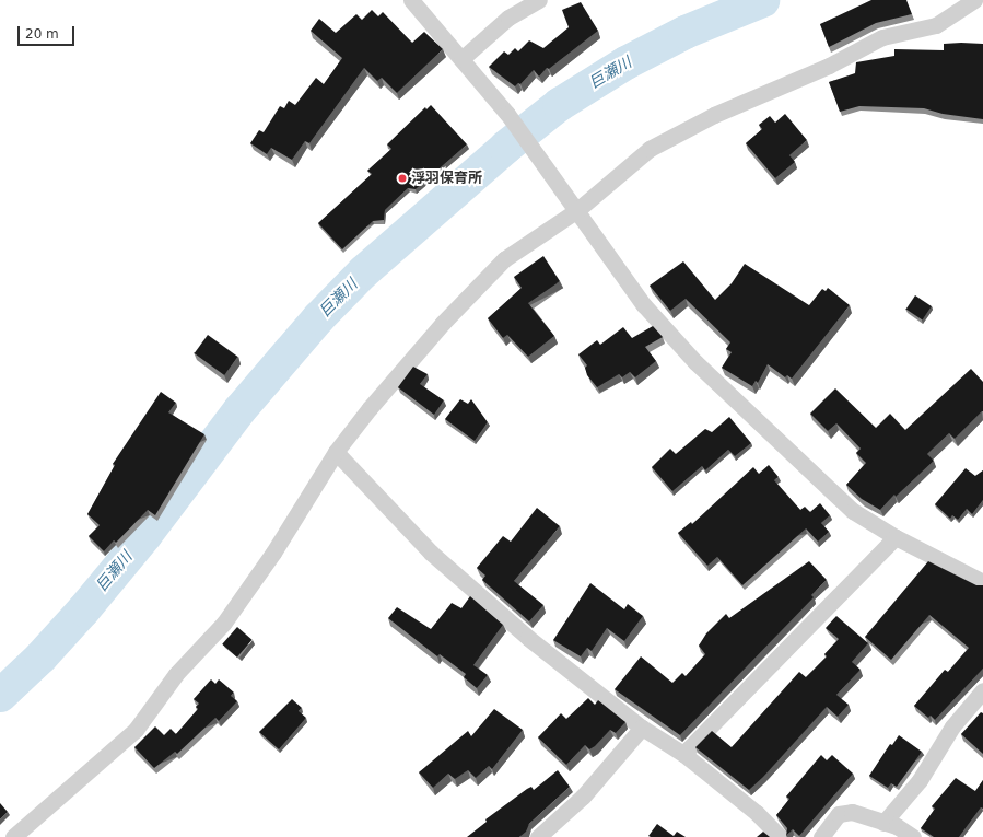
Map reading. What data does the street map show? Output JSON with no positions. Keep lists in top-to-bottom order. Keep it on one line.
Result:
{"water":["巨瀬川"],"places":["浮羽保育所"],"scale_bar":"20 m"}
